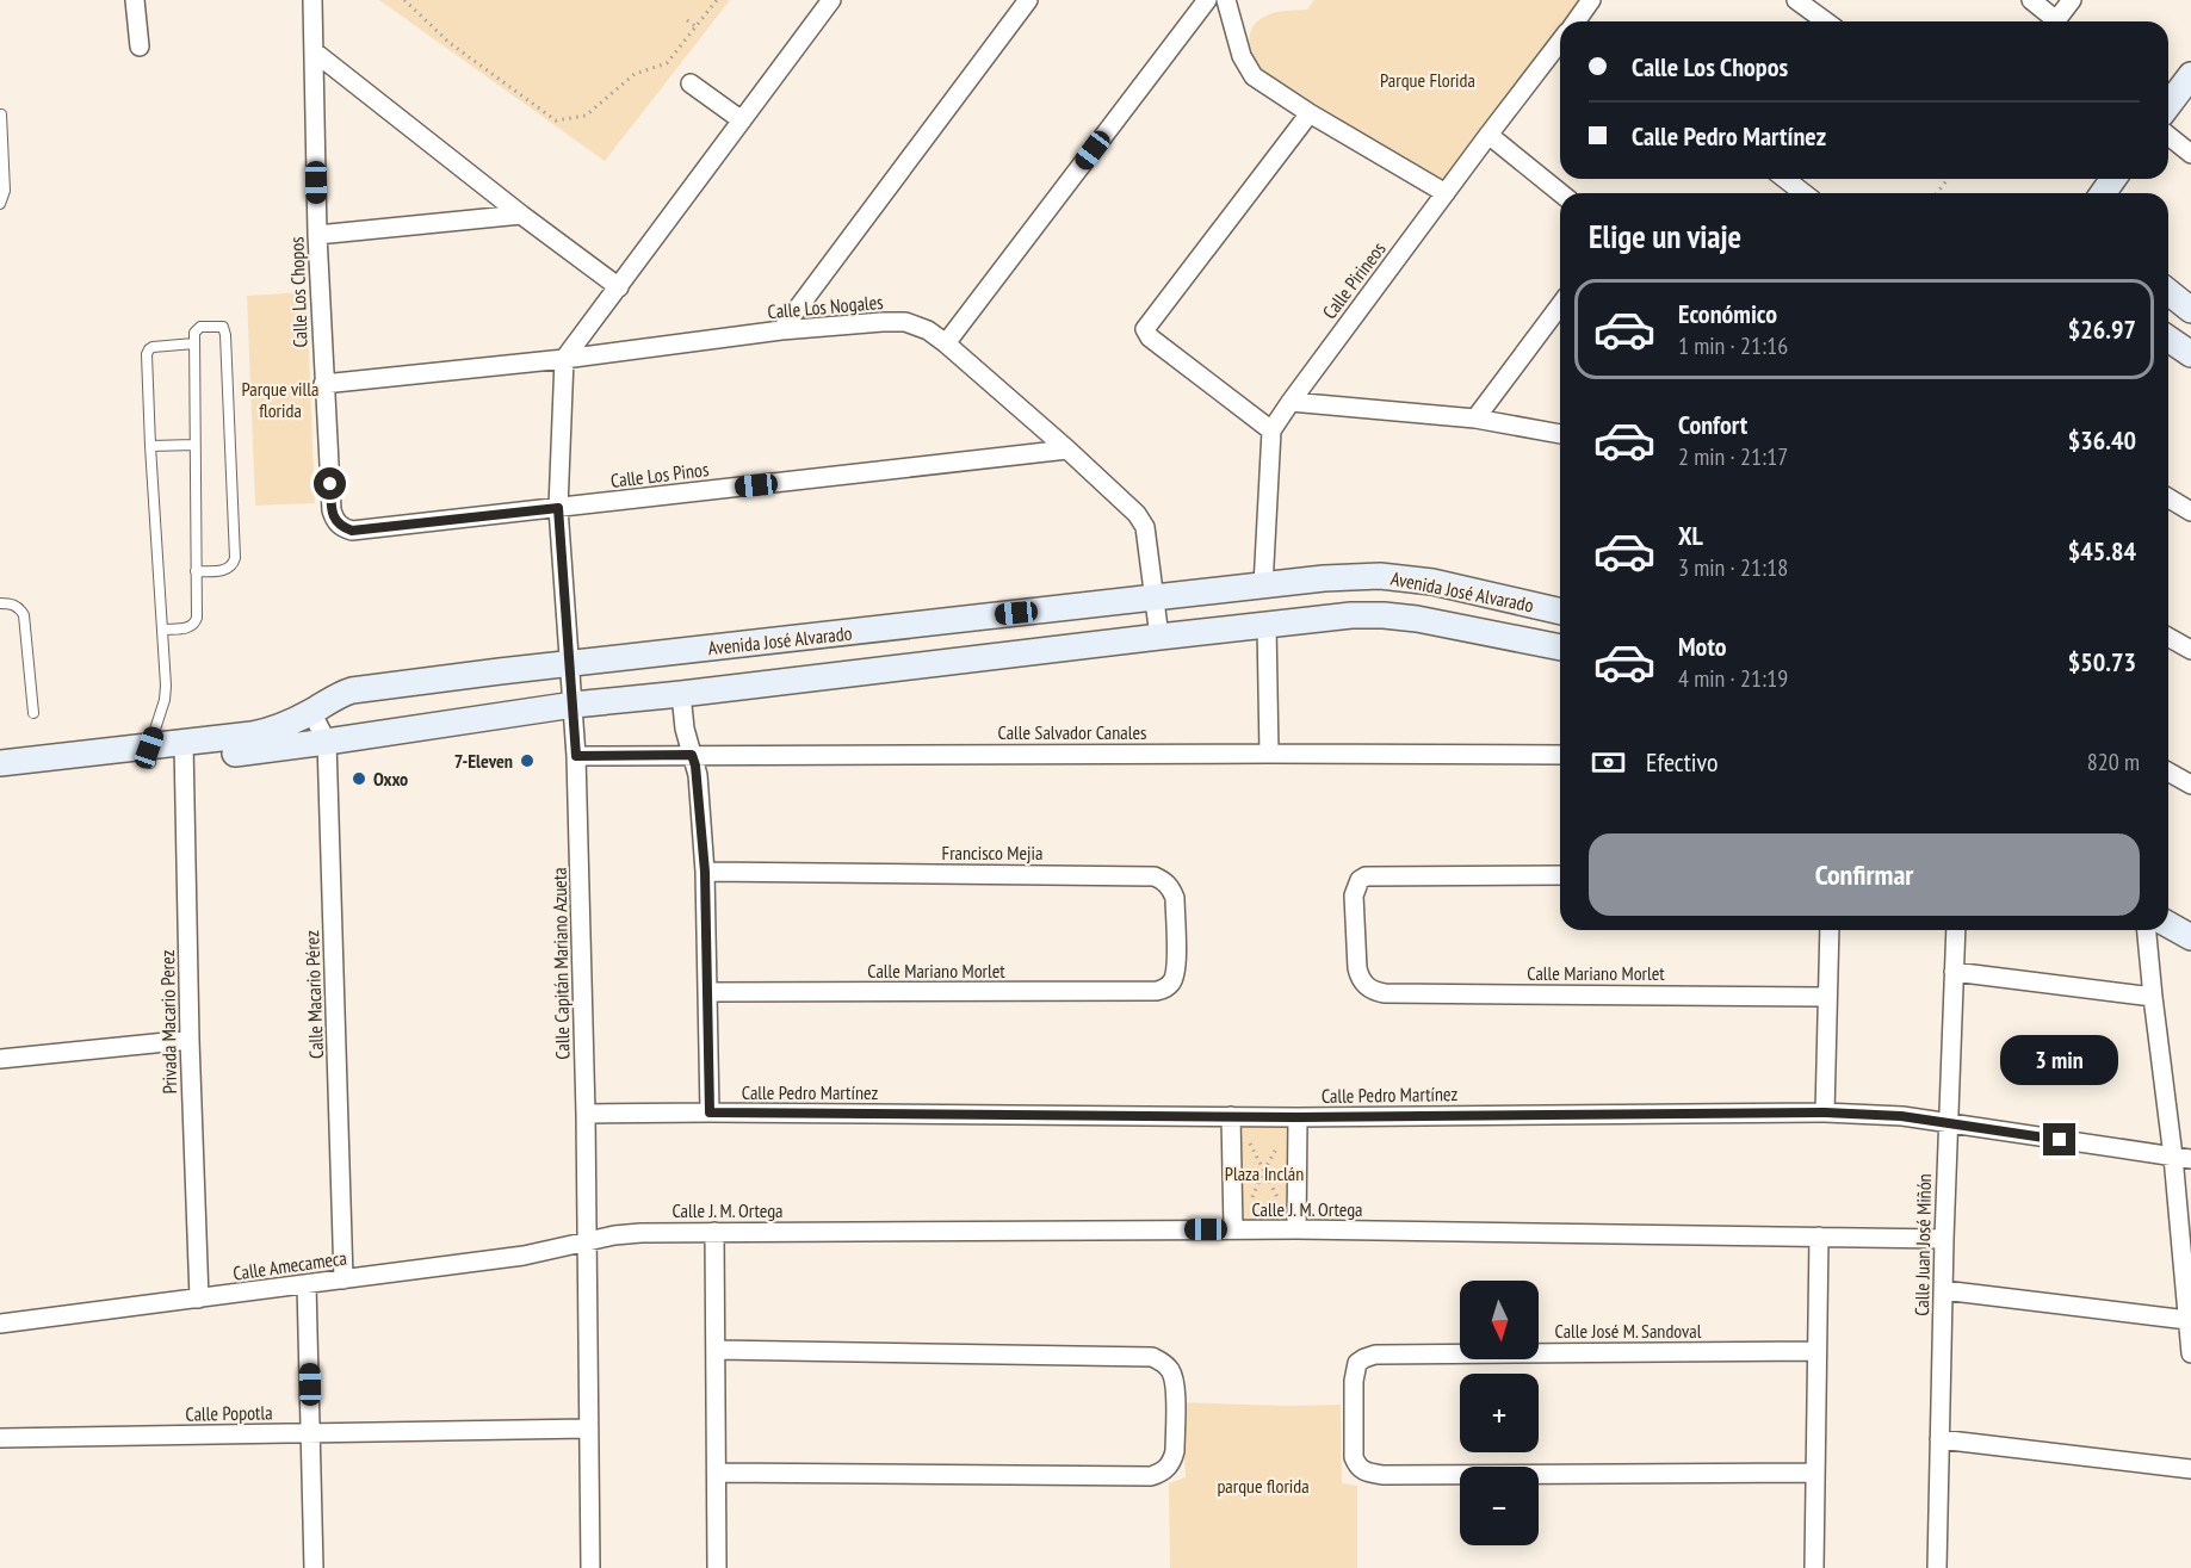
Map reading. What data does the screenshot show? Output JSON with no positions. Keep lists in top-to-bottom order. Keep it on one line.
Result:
{"streets":{"street":["Calle Pirineos","Calle Los Chopos","Calle Los Nogales","Calle Los Pinos","Avenida José Alvarado","Calle Salvador Canales","Francisco Mejia","Calle Capitán Mariano Azueta","Calle Mariano Morlet","Calle Macario Pérez","Privada Macario Perez","Calle Pedro Martínez","Calle J. M. Ortega","Calle Juan José Miñón","Calle Amecameca","Calle José M. Sandoval","Calle Popotla"]},"crossings":[["Calle Los Chopos","Calle Los Nogales"],["Calle Los Chopos","Calle Los Pinos"],["Calle Los Nogales","Calle Los Pinos"],["Calle Los Nogales","Avenida José Alvarado"],["Calle Los Nogales","Calle Capitán Mariano Azueta"],["Calle Los Pinos","Calle Capitán Mariano Azueta"],["Avenida José Alvarado","Calle Capitán Mariano Azueta"],["Avenida José Alvarado","Calle Macario Pérez"],["Avenida José Alvarado","Privada Macario Perez"],["Calle Salvador Canales","Calle Capitán Mariano Azueta"],["Francisco Mejia","Calle Mariano Morlet"],["Calle Capitán Mariano Azueta","Calle Pedro Martínez"],["Calle Capitán Mariano Azueta","Calle J. M. Ortega"],["Calle Capitán Mariano Azueta","Calle Amecameca"],["Calle Capitán Mariano Azueta","Calle Popotla"],["Calle Macario Pérez","Calle Amecameca"],["Privada Macario Perez","Calle Amecameca"],["Calle Pedro Martínez","Calle Juan José Miñón"],["Calle J. M. Ortega","Calle Juan José Miñón"],["Calle J. M. Ortega","Calle Amecameca"]],"parks":["Parque Florida","Parque villa florida","Plaza Inclán","parque florida"],"places":["7-Eleven","Oxxo"],"north":"bottom","page":{"banner":["Calle Los Chopos","Calle Pedro Martínez"],"heading":"Elige un viaje","list":[{"name":"Económico","note":"1 min · 21:16","value":"$26.97"},{"name":"Confort","note":"2 min · 21:17","value":"$36.40"},{"name":"XL","note":"3 min · 21:18","value":"$45.84"},{"name":"Moto","note":"4 min · 21:19","value":"$50.73"}],"pay":["Efectivo","820 m"],"buttons":"Confirmar","bubble":"3 min","map_buttons":["+","−"]}}
